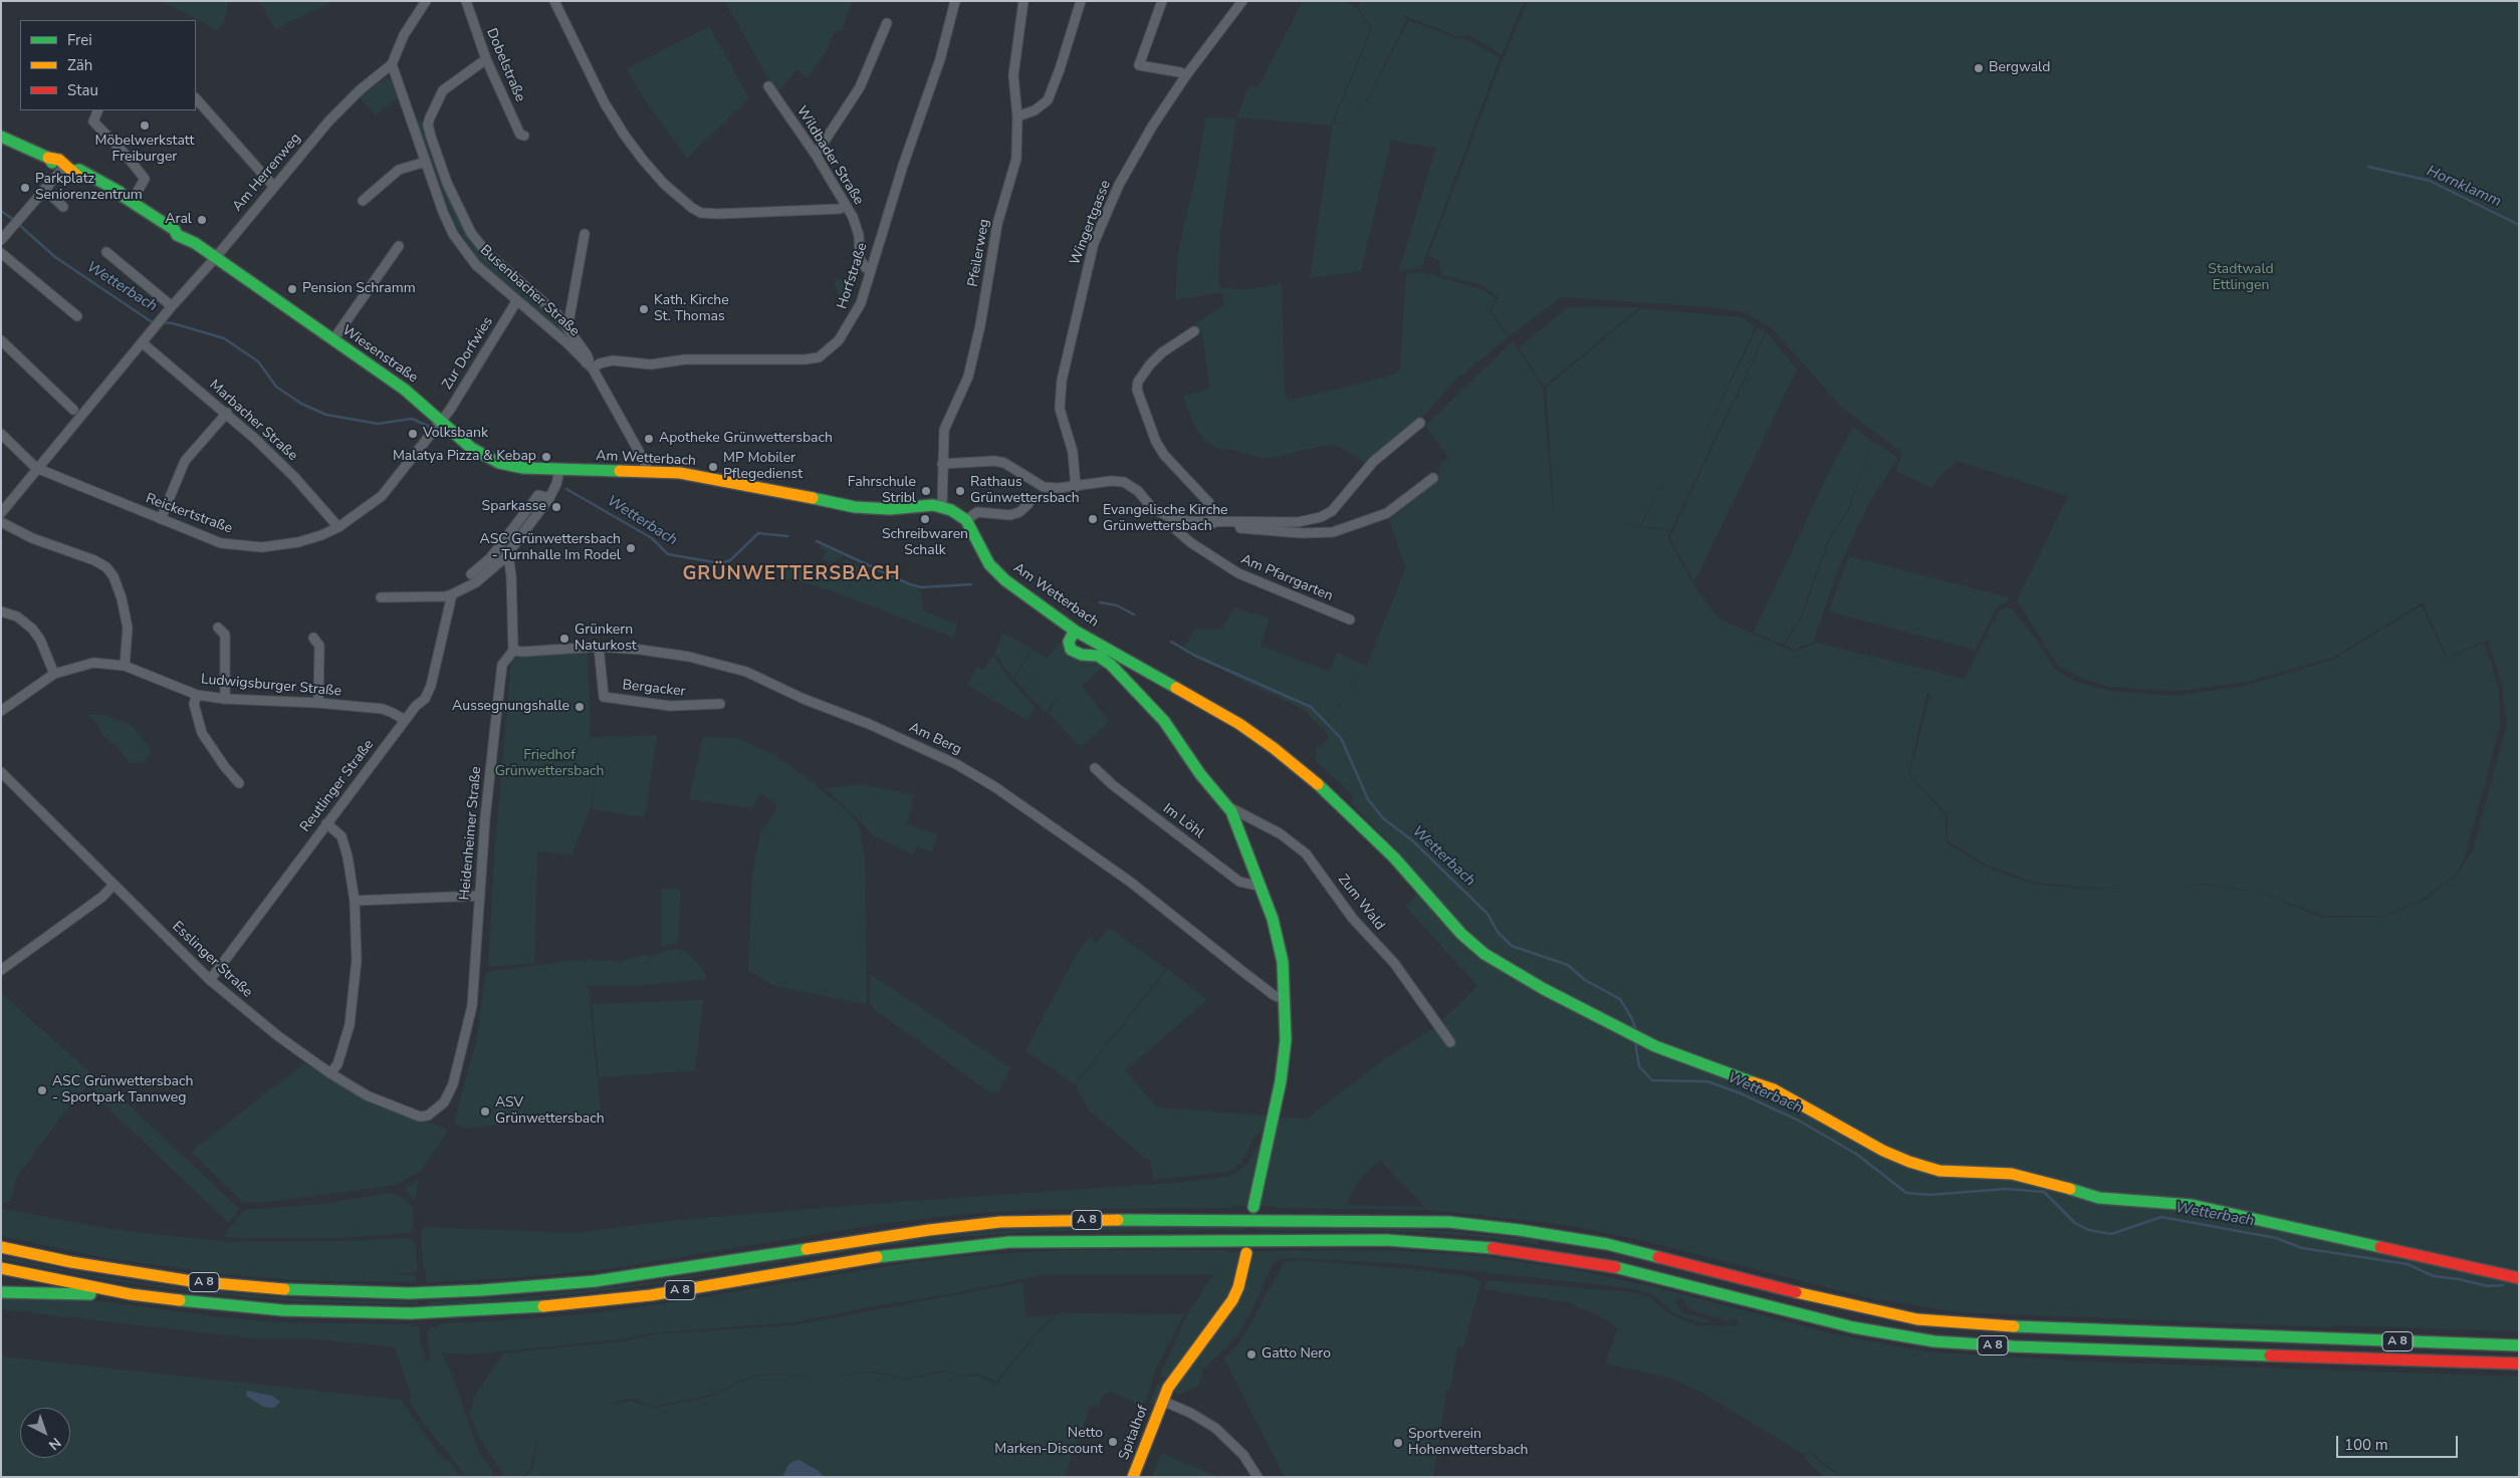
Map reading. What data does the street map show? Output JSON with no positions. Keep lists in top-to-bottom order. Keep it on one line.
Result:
{"streets":{"main road":["Wiesenstraße","Am Wetterbach","A 8","Spitalhof"],"street":["Dobelstraße","Wildbader Straße","Am Herrenweg","Wingertgasse","Pfeilerweg","Horfstraße","Busenbacher Straße","Zur Dorfwies","Marbacher Straße","Reickertstraße","Am Pfarrgarten","Ludwigsburger Straße","Bergacker","Am Berg","Reutlinger Straße","Im Löhl","Heidenheimer Straße","Zum Wald","Esslinger Straße"]},"crossings":[["Wildbader Straße","Horfstraße"],["Am Herrenweg","Busenbacher Straße"],["Am Herrenweg","Wiesenstraße"],["Am Herrenweg","Marbacher Straße"],["Am Herrenweg","Reickertstraße"],["Pfeilerweg","Am Wetterbach"],["Horfstraße","Busenbacher Straße"],["Busenbacher Straße","Zur Dorfwies"],["Busenbacher Straße","Am Wetterbach"],["Zur Dorfwies","Wiesenstraße"],["Zur Dorfwies","Reickertstraße"],["Wiesenstraße","Am Wetterbach"],["Wiesenstraße","Reickertstraße"],["Marbacher Straße","Reickertstraße"],["Ludwigsburger Straße","Reutlinger Straße"],["Bergacker","Am Berg"],["Am Berg","Heidenheimer Straße"],["Reutlinger Straße","Esslinger Straße"],["Heidenheimer Straße","Esslinger Straße"]],"districts":["GRÜNWETTERSBACH"],"water":["Hornklamm","Wetterbach"],"parks":["Stadtwald Ettlingen","Friedhof Grünwettersbach"],"places":["Bergwald","Möbelwerkstatt Freiburger","Parkplatz Seniorenzentrum","Aral","Pension Schramm","Kath. Kirche St. Thomas","Volksbank","Apotheke Grünwettersbach","Malatya Pizza & Kebap","MP Mobiler Pflegedienst","Fahrschule Stribl","Rathaus Grünwettersbach","Sparkasse","Schreibwaren Schalk","Evangelische Kirche Grünwettersbach","ASC Grünwettersbach - Turnhalle Im Rodel","Grünkern Naturkost","Aussegnungshalle","ASC Grünwettersbach - Sportpark Tannweg","ASV Grünwettersbach","Gatto Nero","Netto Marken-Discount","Sportverein Hohenwettersbach"],"legend":["Frei","Zäh","Stau"],"scale_bar":"100 m","north":"bottom right"}
